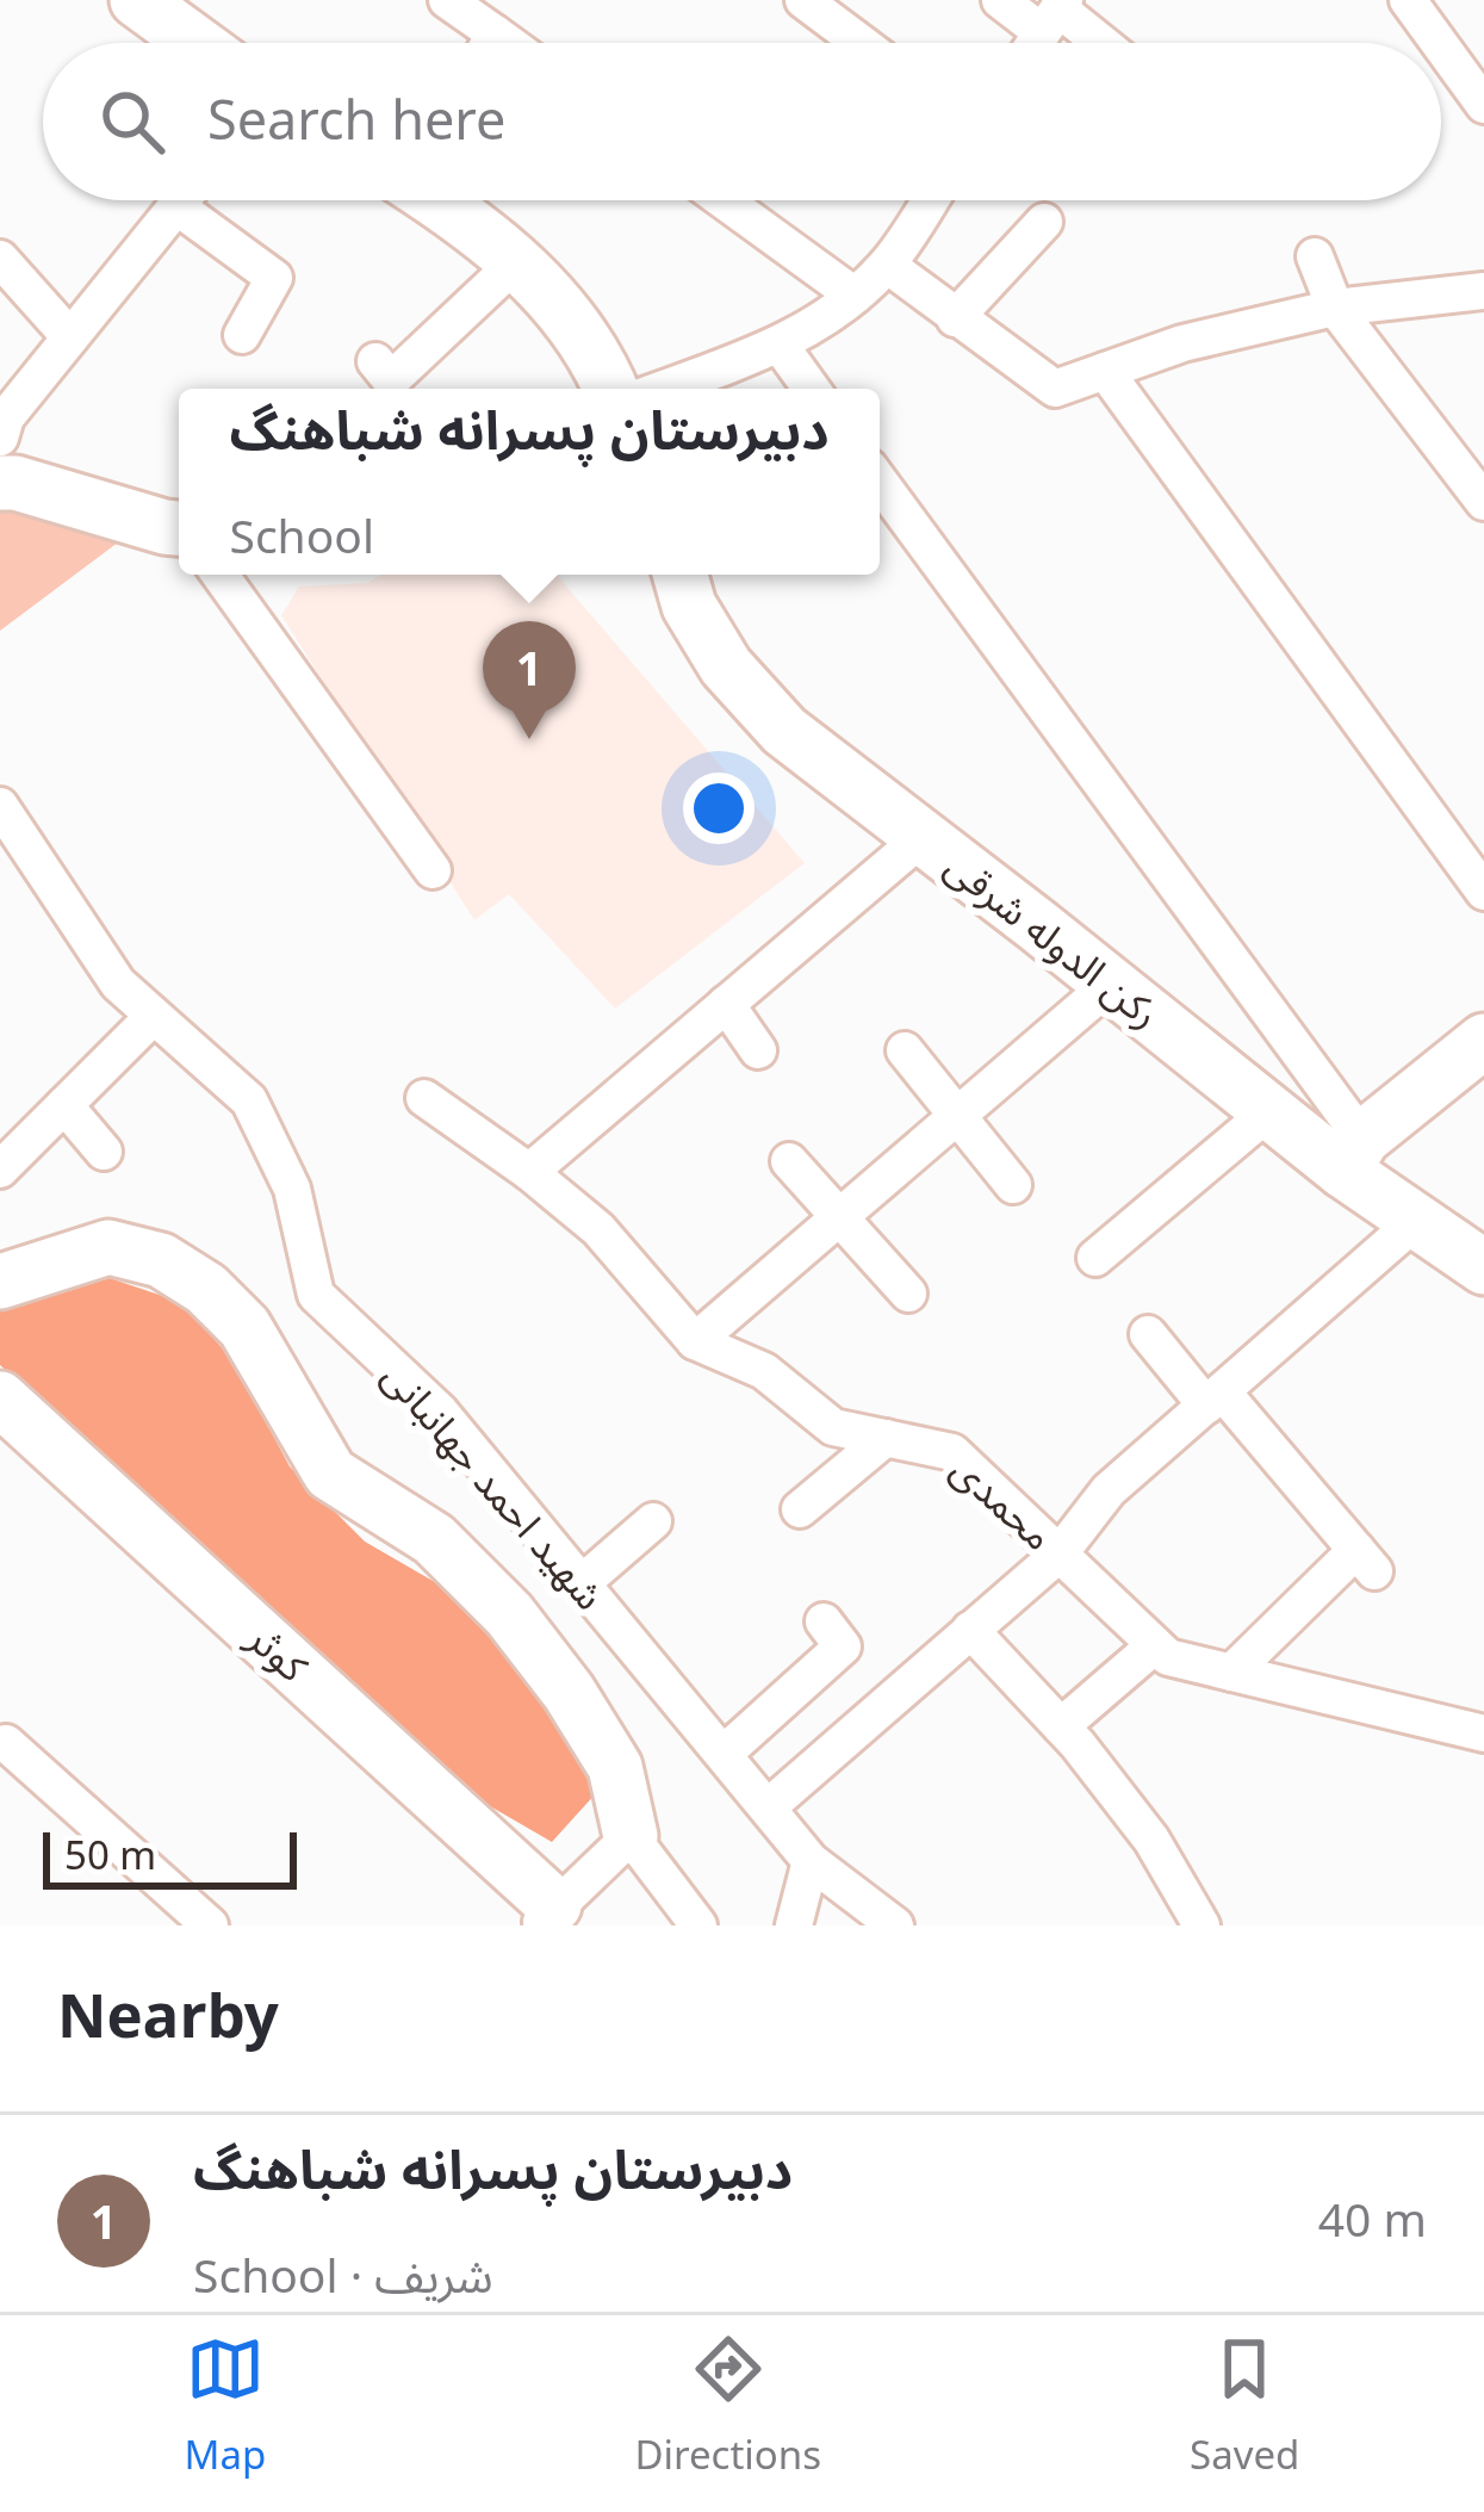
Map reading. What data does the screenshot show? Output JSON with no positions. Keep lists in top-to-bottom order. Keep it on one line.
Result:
{"streets":{"street":["رکن الدوله شرقی","شهید احمد جهانبانی","محمدی","کوثر"]},"scale_bar":"50 m","page":{"search":"Search here","popup":["دبیرستان پسرانه شباهنگ","School"],"pins":"1","scale":"50 m","heading":"Nearby","list":[{"mark":"1","name":"دبیرستان پسرانه شباهنگ","note":"School · شریف","value":"40 m"}],"nav":["Map","Directions","Saved"]}}
